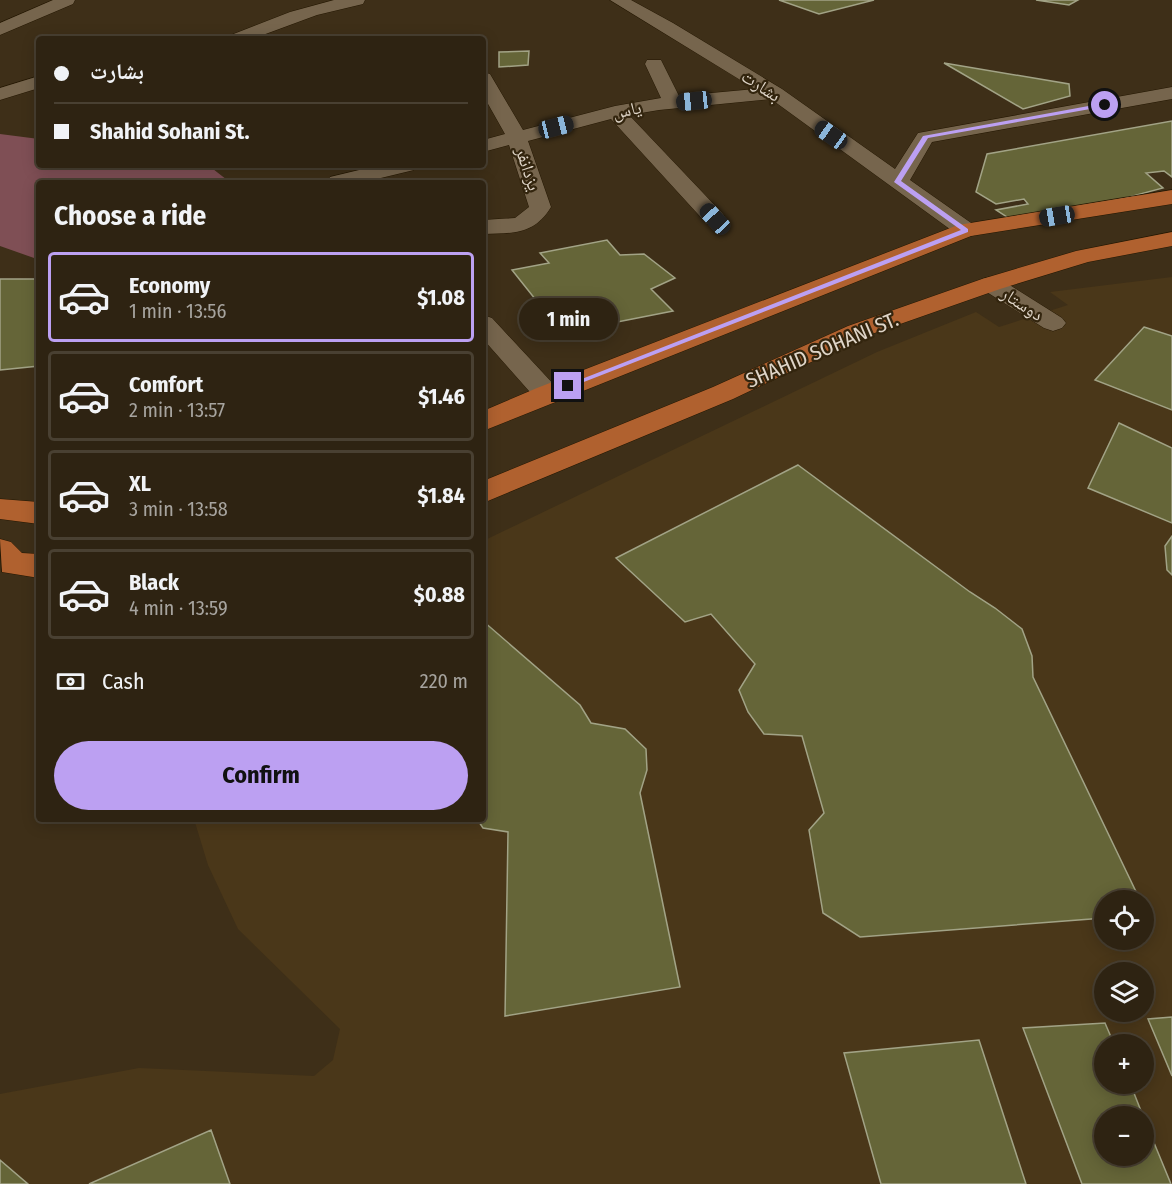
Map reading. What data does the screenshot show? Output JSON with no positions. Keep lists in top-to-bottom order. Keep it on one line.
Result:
{"streets":{"main road":["SHAHID SOHANI ST."],"street":["بشارت","یاس","یزدانفر","دوستار"]},"crossings":[["بشارت","یاس"],["یاس","یزدانفر"],["دوستار","SHAHID SOHANI ST."]],"page":{"banner":["بشارت","Shahid Sohani St."],"heading":"Choose a ride","list":[{"name":"Economy","note":"1 min · 13:56","value":"$1.08"},{"name":"Comfort","note":"2 min · 13:57","value":"$1.46"},{"name":"XL","note":"3 min · 13:58","value":"$1.84"},{"name":"Black","note":"4 min · 13:59","value":"$0.88"}],"bubble":"1 min","pay":["Cash","220 m"],"buttons":"Confirm","map_buttons":["+","−"]}}
